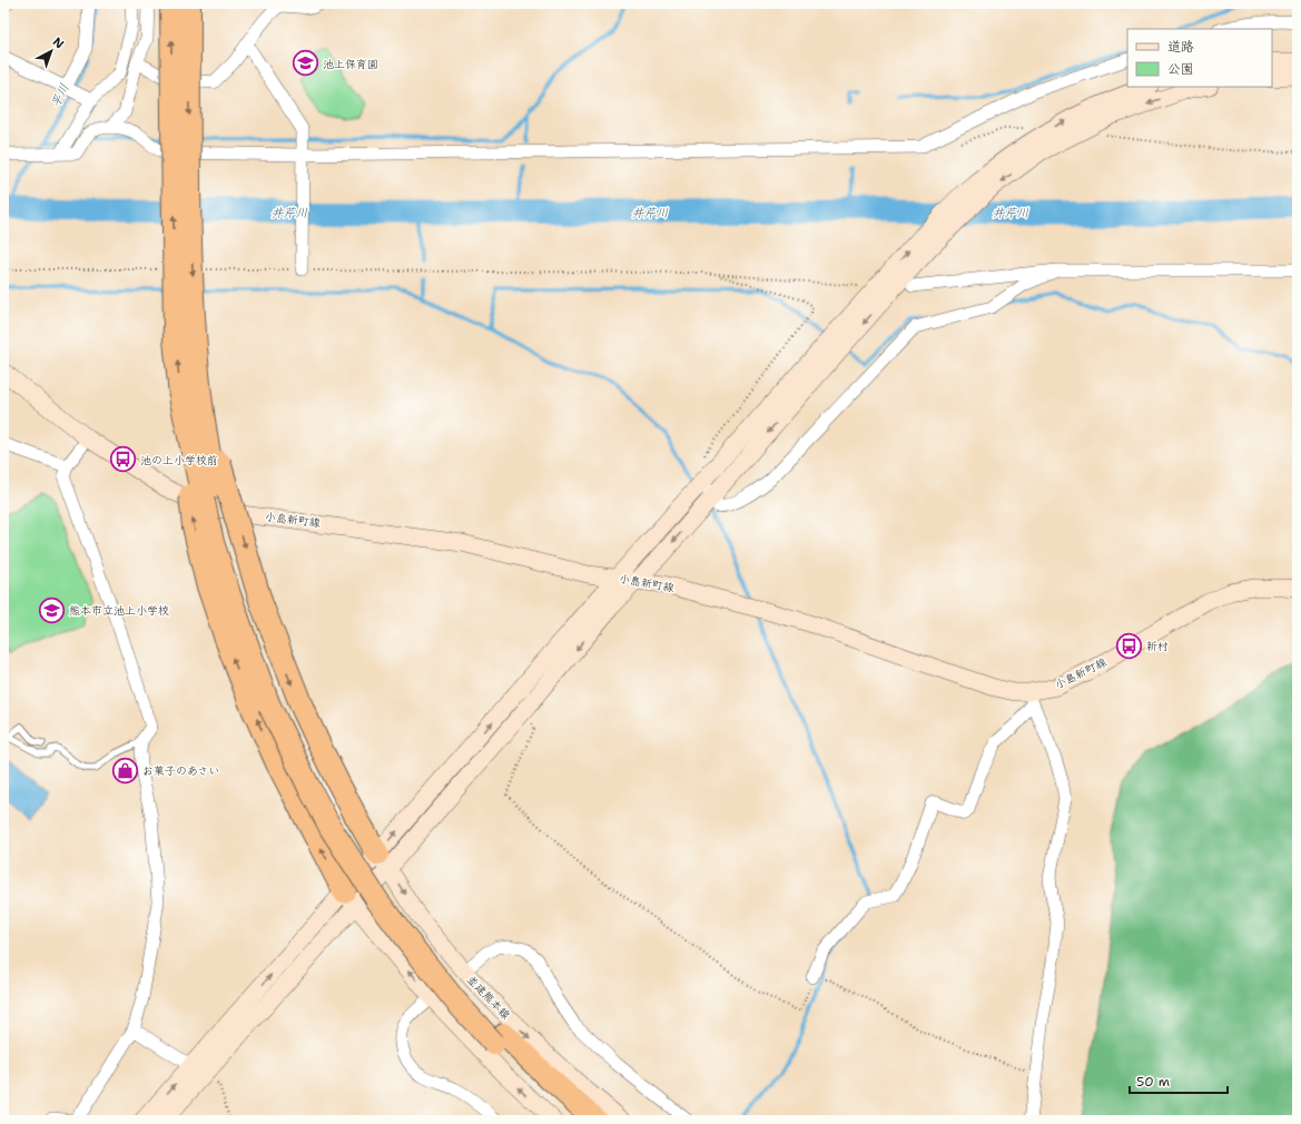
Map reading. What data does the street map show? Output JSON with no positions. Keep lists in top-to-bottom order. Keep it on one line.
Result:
{"streets":{"street":["小島新町線","並建熊本線"]},"water":["平川","井芹川"],"places":{"school or university":["池上保育園","熊本市立池上小学校"],"bus stop":["池の上小学校前","新村"],"shop":["お菓子のあさい"]},"legend":["道路","公園"],"scale_bar":"50 m","north":"top right"}
